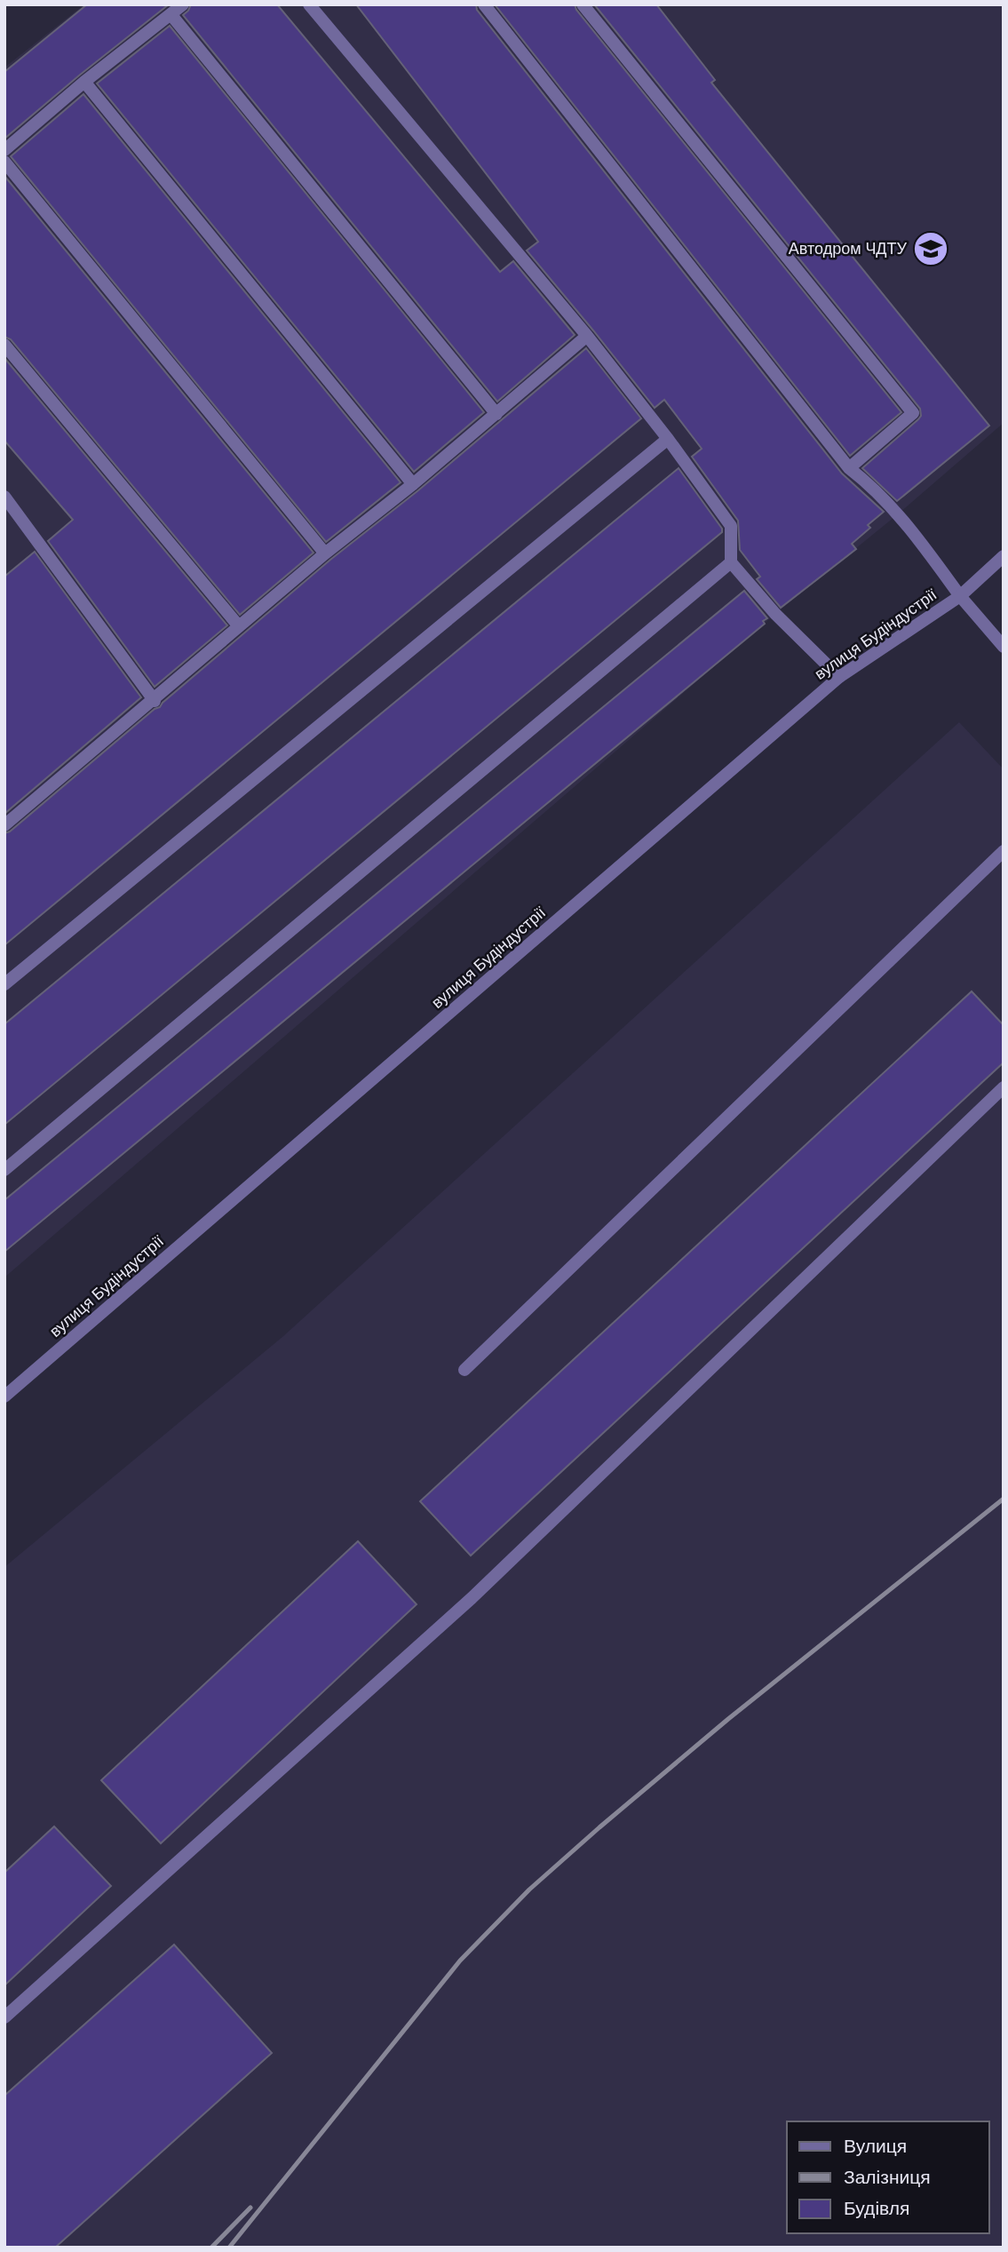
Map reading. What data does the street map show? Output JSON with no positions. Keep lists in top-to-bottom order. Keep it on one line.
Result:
{"streets":{"street":["вулиця Будіндустрії"]},"places":{"school or university":["Автодром ЧДТУ"]},"legend":["Вулиця","Залізниця","Будівля"]}
